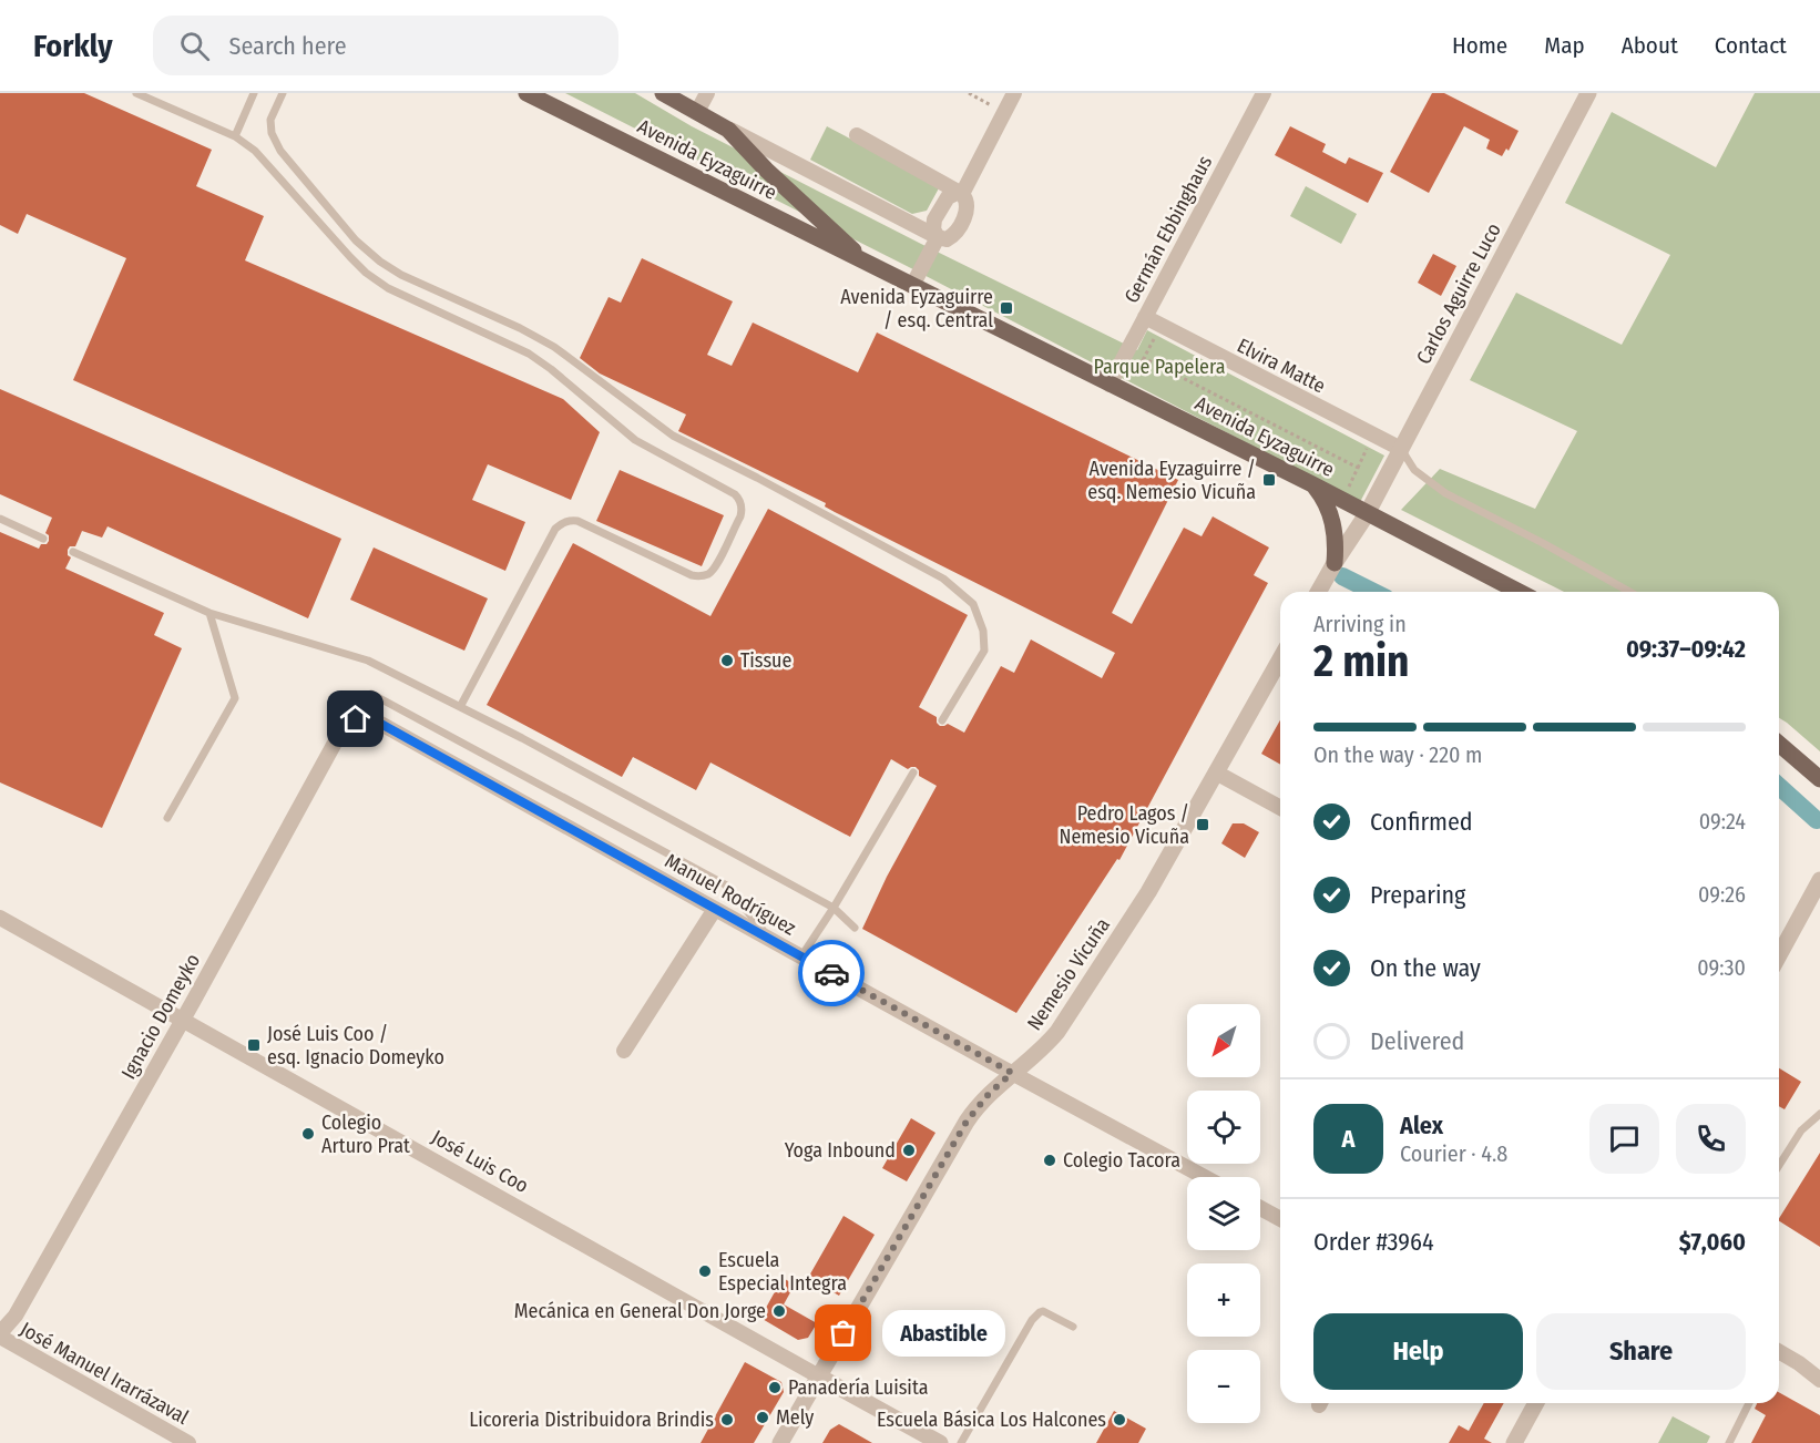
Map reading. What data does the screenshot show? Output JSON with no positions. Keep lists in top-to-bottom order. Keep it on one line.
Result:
{"streets":{"main road":["Avenida Eyzaguirre"],"street":["Germán Ebbinghaus","Carlos Aguirre Luco","Elvira Matte","Manuel Rodríguez","Nemesio Vicuña","Ignacio Domeyko","José Luis Coo","José Manuel Irarrázaval"]},"crossings":[["Avenida Eyzaguirre","Germán Ebbinghaus"],["Avenida Eyzaguirre","Carlos Aguirre Luco"],["Germán Ebbinghaus","Elvira Matte"],["Carlos Aguirre Luco","Elvira Matte"],["Manuel Rodríguez","Nemesio Vicuña"],["Manuel Rodríguez","Ignacio Domeyko"],["Nemesio Vicuña","José Luis Coo"],["Ignacio Domeyko","José Luis Coo"],["Ignacio Domeyko","José Manuel Irarrázaval"]],"parks":["Parque Papelera"],"places":{"transit":["Avenida Eyzaguirre / esq. Central","Avenida Eyzaguirre / esq. Nemesio Vicuña","Pedro Lagos / Nemesio Vicuña","José Luis Coo / esq. Ignacio Domeyko"],"other":["Tissue","Colegio Arturo Prat","Yoga Inbound","Colegio Tacora","Escuela Especial Integra","Mecánica en General Don Jorge","Abastible","Panadería Luisita","Mely","Licoreria Distribuidora Brindis","Escuela Básica Los Halcones"]},"north":"bottom left","page":{"header":"Forkly","search":"Search here","nav":["Home","Map","About","Contact"],"heading":["2 min","Arriving in","09:37–09:42"],"panel":["Alex","Courier · 4.8","Order #3964","$7,060"],"bar":"On the way · 220 m","list":[["Confirmed","09:24"],["Preparing","09:26"],["On the way","09:30"],"Delivered"],"map_buttons":["+","−"],"round":"A","buttons":["Help","Share"],"bubble":"Abastible"}}
